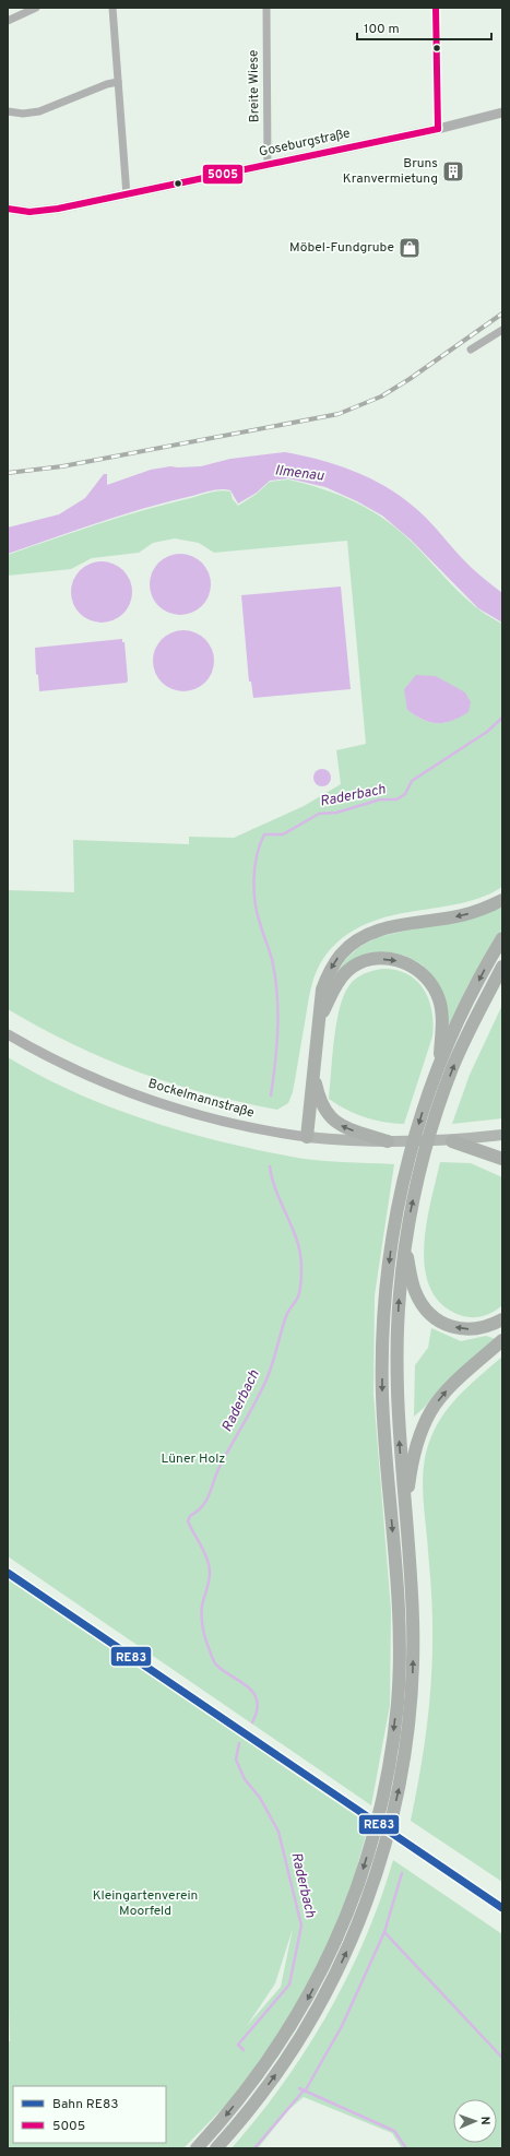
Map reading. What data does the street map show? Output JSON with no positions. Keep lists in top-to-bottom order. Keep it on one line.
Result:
{"streets":{"main road":["Bockelmannstraße"],"street":["Breite Wiese","Goseburgstraße"]},"crossings":[["Breite Wiese","Goseburgstraße"]],"water":["Ilmenau","Raderbach"],"parks":["Lüner Holz","Kleingartenverein Moorfeld"],"places":{"building":["Bruns Kranvermietung"],"shop":["Möbel-Fundgrube"]},"lines":["transit line 5005","rail line RE83"],"legend":["Bahn RE83","5005"],"scale_bar":"100 m","north":"right"}
